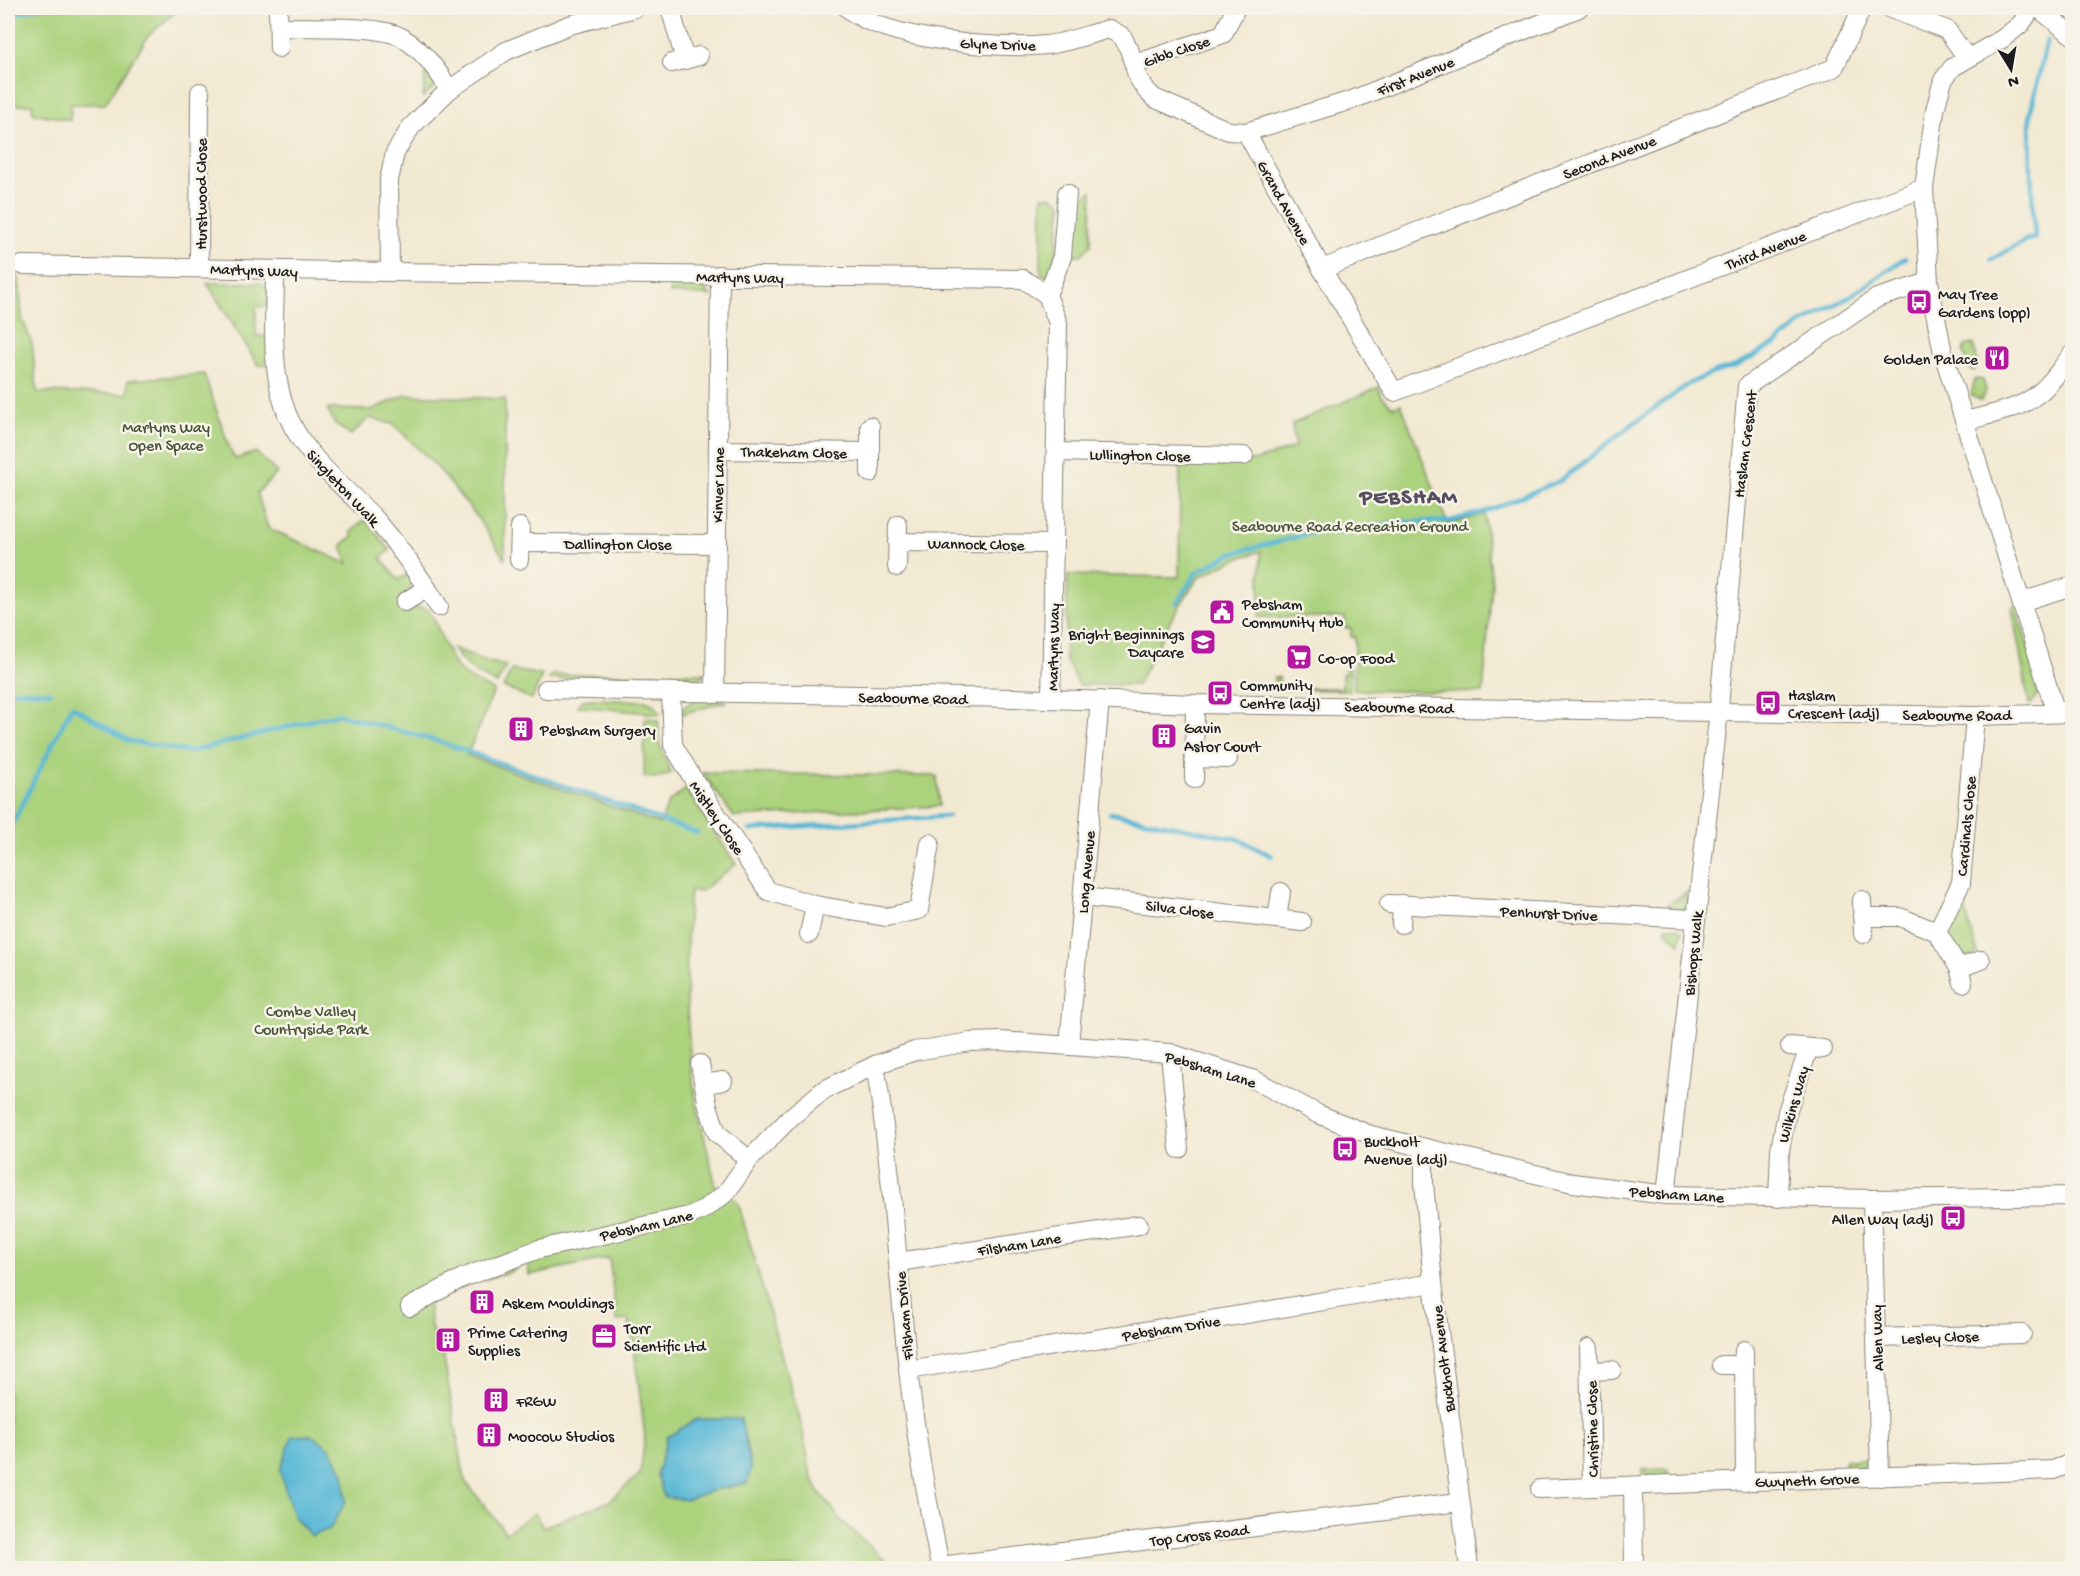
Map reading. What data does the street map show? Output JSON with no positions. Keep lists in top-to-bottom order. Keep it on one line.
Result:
{"streets":{"street":["Glyne Drive","Gibb Close","First Avenue","Second Avenue","Hurstwood Close","Grand Avenue","Third Avenue","Martyns Way","Haslam Crescent","Thakeham Close","Lullington Close","Kinver Lane","Singleton Walk","Dallington Close","Wannock Close","Seabourne Road","Mistley Close","Cardinals Close","Long Avenue","Silva Close","Penhurst Drive","Bishops Walk","Pebsham Lane","Wilkins Way","Filsham Lane","Filsham Drive","Pebsham Drive","Lesley Close","Allen Way","Buckholt Avenue","Christine Close","Gwyneth Grove","Top Cross Road"]},"crossings":[["Glyne Drive","Gibb Close"],["First Avenue","Grand Avenue"],["Second Avenue","Grand Avenue"],["Hurstwood Close","Martyns Way"],["Grand Avenue","Third Avenue"],["Martyns Way","Lullington Close"],["Martyns Way","Kinver Lane"],["Martyns Way","Singleton Walk"],["Martyns Way","Wannock Close"],["Martyns Way","Seabourne Road"],["Haslam Crescent","Seabourne Road"],["Haslam Crescent","Bishops Walk"],["Thakeham Close","Kinver Lane"],["Kinver Lane","Dallington Close"],["Kinver Lane","Seabourne Road"],["Seabourne Road","Mistley Close"],["Seabourne Road","Cardinals Close"],["Seabourne Road","Long Avenue"],["Seabourne Road","Bishops Walk"],["Long Avenue","Silva Close"],["Long Avenue","Pebsham Lane"],["Penhurst Drive","Bishops Walk"],["Bishops Walk","Pebsham Lane"],["Pebsham Lane","Wilkins Way"],["Pebsham Lane","Filsham Drive"],["Pebsham Lane","Allen Way"],["Pebsham Lane","Buckholt Avenue"],["Filsham Lane","Filsham Drive"],["Filsham Drive","Pebsham Drive"],["Filsham Drive","Top Cross Road"],["Pebsham Drive","Buckholt Avenue"],["Lesley Close","Allen Way"],["Allen Way","Gwyneth Grove"],["Buckholt Avenue","Top Cross Road"],["Christine Close","Gwyneth Grove"]],"districts":["PEBSHAM"],"parks":["Martyns Way Open Space","Seabourne Road Recreation Ground","Combe Valley Countryside Park"],"places":{"bus stop":["May Tree Gardens (opp)","Community Centre (adj)","Haslam Crescent (adj)","Buckholt Avenue (adj)","Allen Way (adj)"],"restaurant":["Golden Palace"],"public building":["Pebsham Community Hub"],"school or university":["Bright Beginnings Daycare"],"supermarket":["Co-op Food"],"building":["Pebsham Surgery","Gavin Astor Court","Askem Mouldings","Prime Catering Supplies","FRGW","Moocow Studios"],"office":["Torr Scientific Ltd"]},"north":"bottom"}
